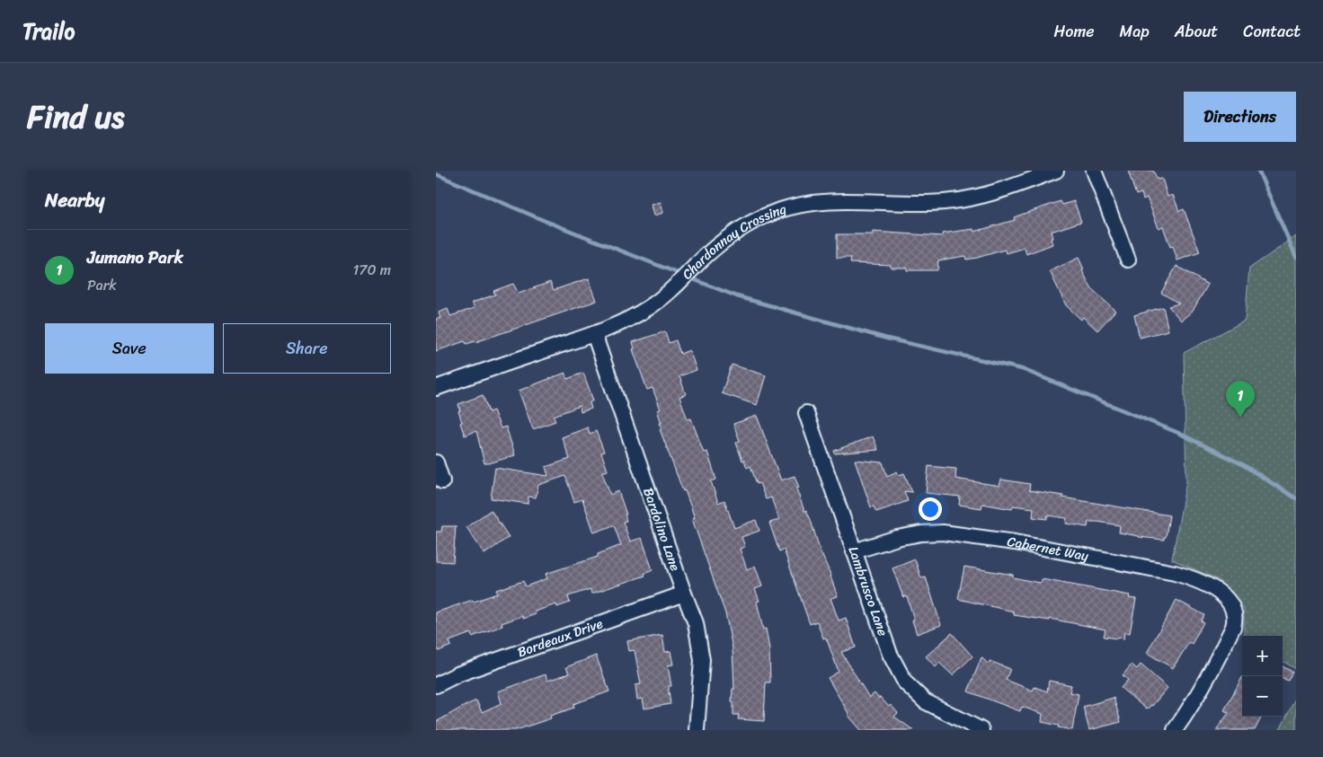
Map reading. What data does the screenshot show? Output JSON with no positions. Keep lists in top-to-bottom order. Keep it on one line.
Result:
{"streets":{"street":["Chardonnay Crossing","Bardolino Lane","Cabernet Way","Lambrusco Lane","Bordeaux Drive"]},"crossings":[["Chardonnay Crossing","Bardolino Lane"],["Bardolino Lane","Bordeaux Drive"],["Cabernet Way","Lambrusco Lane"]],"page":{"header":"Trailo","nav":["Home","Map","About","Contact"],"title":"Find us","buttons":["Directions",["Save","Share"]],"heading":"Nearby","list":[{"mark":"1","name":"Jumano Park","note":"Park","value":"170 m"}],"pins":"1","map_buttons":["+","−"]}}
